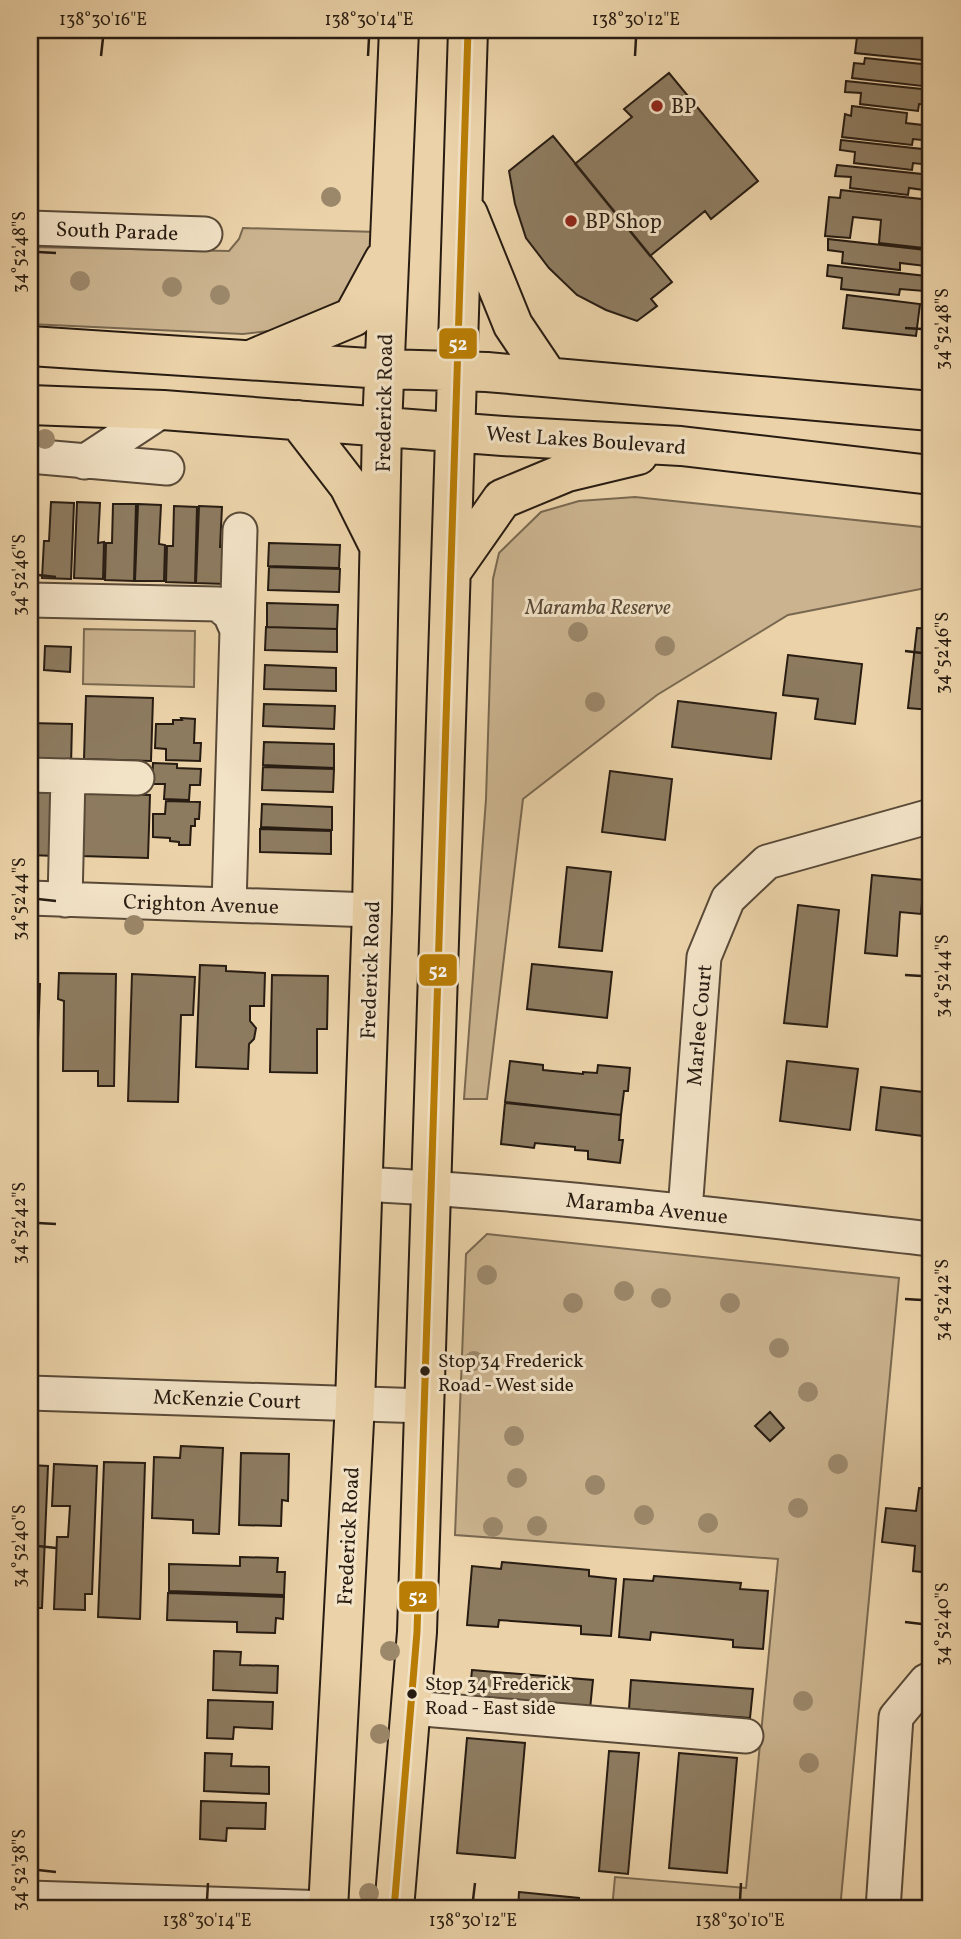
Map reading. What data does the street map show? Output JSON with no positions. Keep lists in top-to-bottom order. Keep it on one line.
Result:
{"streets":{"main road":["Frederick Road","West Lakes Boulevard"],"street":["South Parade","Crighton Avenue","Marlee Court","Maramba Avenue","McKenzie Court"]},"crossings":[["Frederick Road","West Lakes Boulevard"],["Frederick Road","Crighton Avenue"],["Frederick Road","Maramba Avenue"],["Frederick Road","McKenzie Court"],["Marlee Court","Maramba Avenue"]],"parks":["Maramba Reserve"],"places":["BP","BP Shop","Stop 34 Frederick Road - West side","Stop 34 Frederick Road - East side"],"lines":["transit line 52"],"coordinates":["138°30'16\"E","138°30'14\"E","138°30'12\"E","34°52'48\"S","34°52'46\"S","34°52'44\"S","34°52'42\"S","34°52'40\"S","34°52'38\"S","138°30'10\"E"]}
